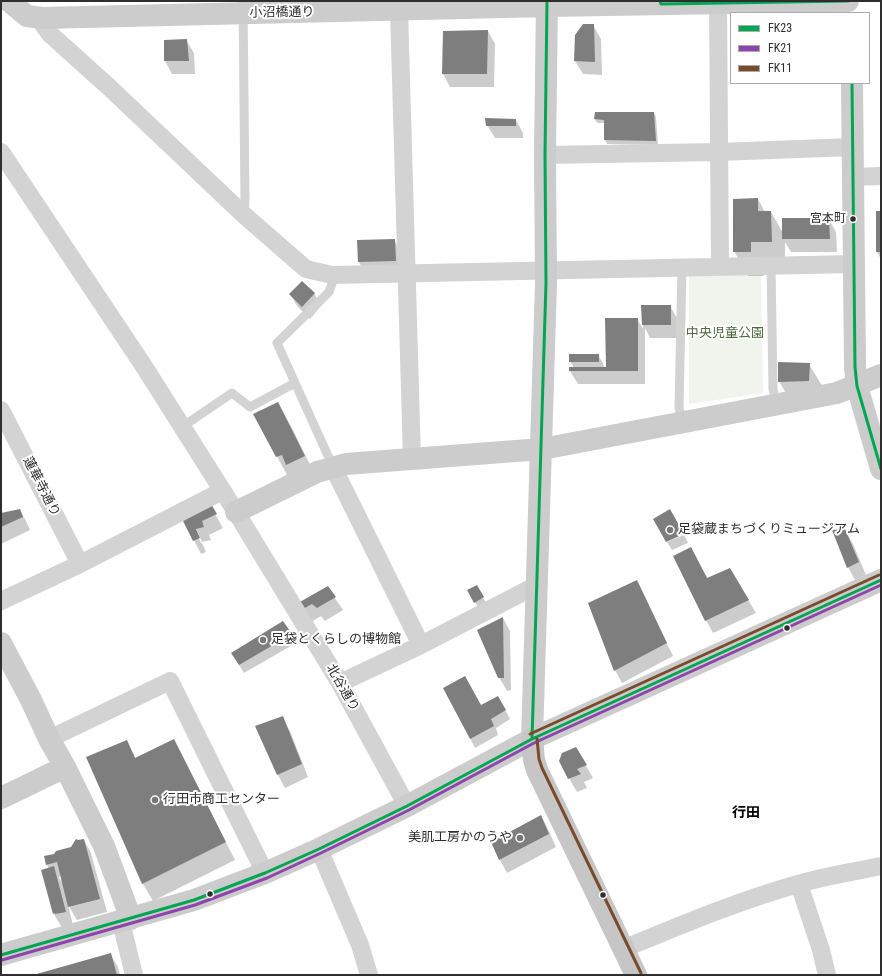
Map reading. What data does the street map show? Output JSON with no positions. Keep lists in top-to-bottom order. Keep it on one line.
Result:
{"streets":{"street":["小沼橋通り","蓮華寺通り","北谷通り"]},"districts":["行田"],"parks":["中央児童公園"],"places":["宮本町","足袋蔵まちづくりミュージアム","足袋とくらしの博物館","行田市商工センター","美肌工房かのうや"],"lines":["transit line FK23","transit line FK11","transit line FK21"],"legend":["FK23","FK21","FK11"]}
